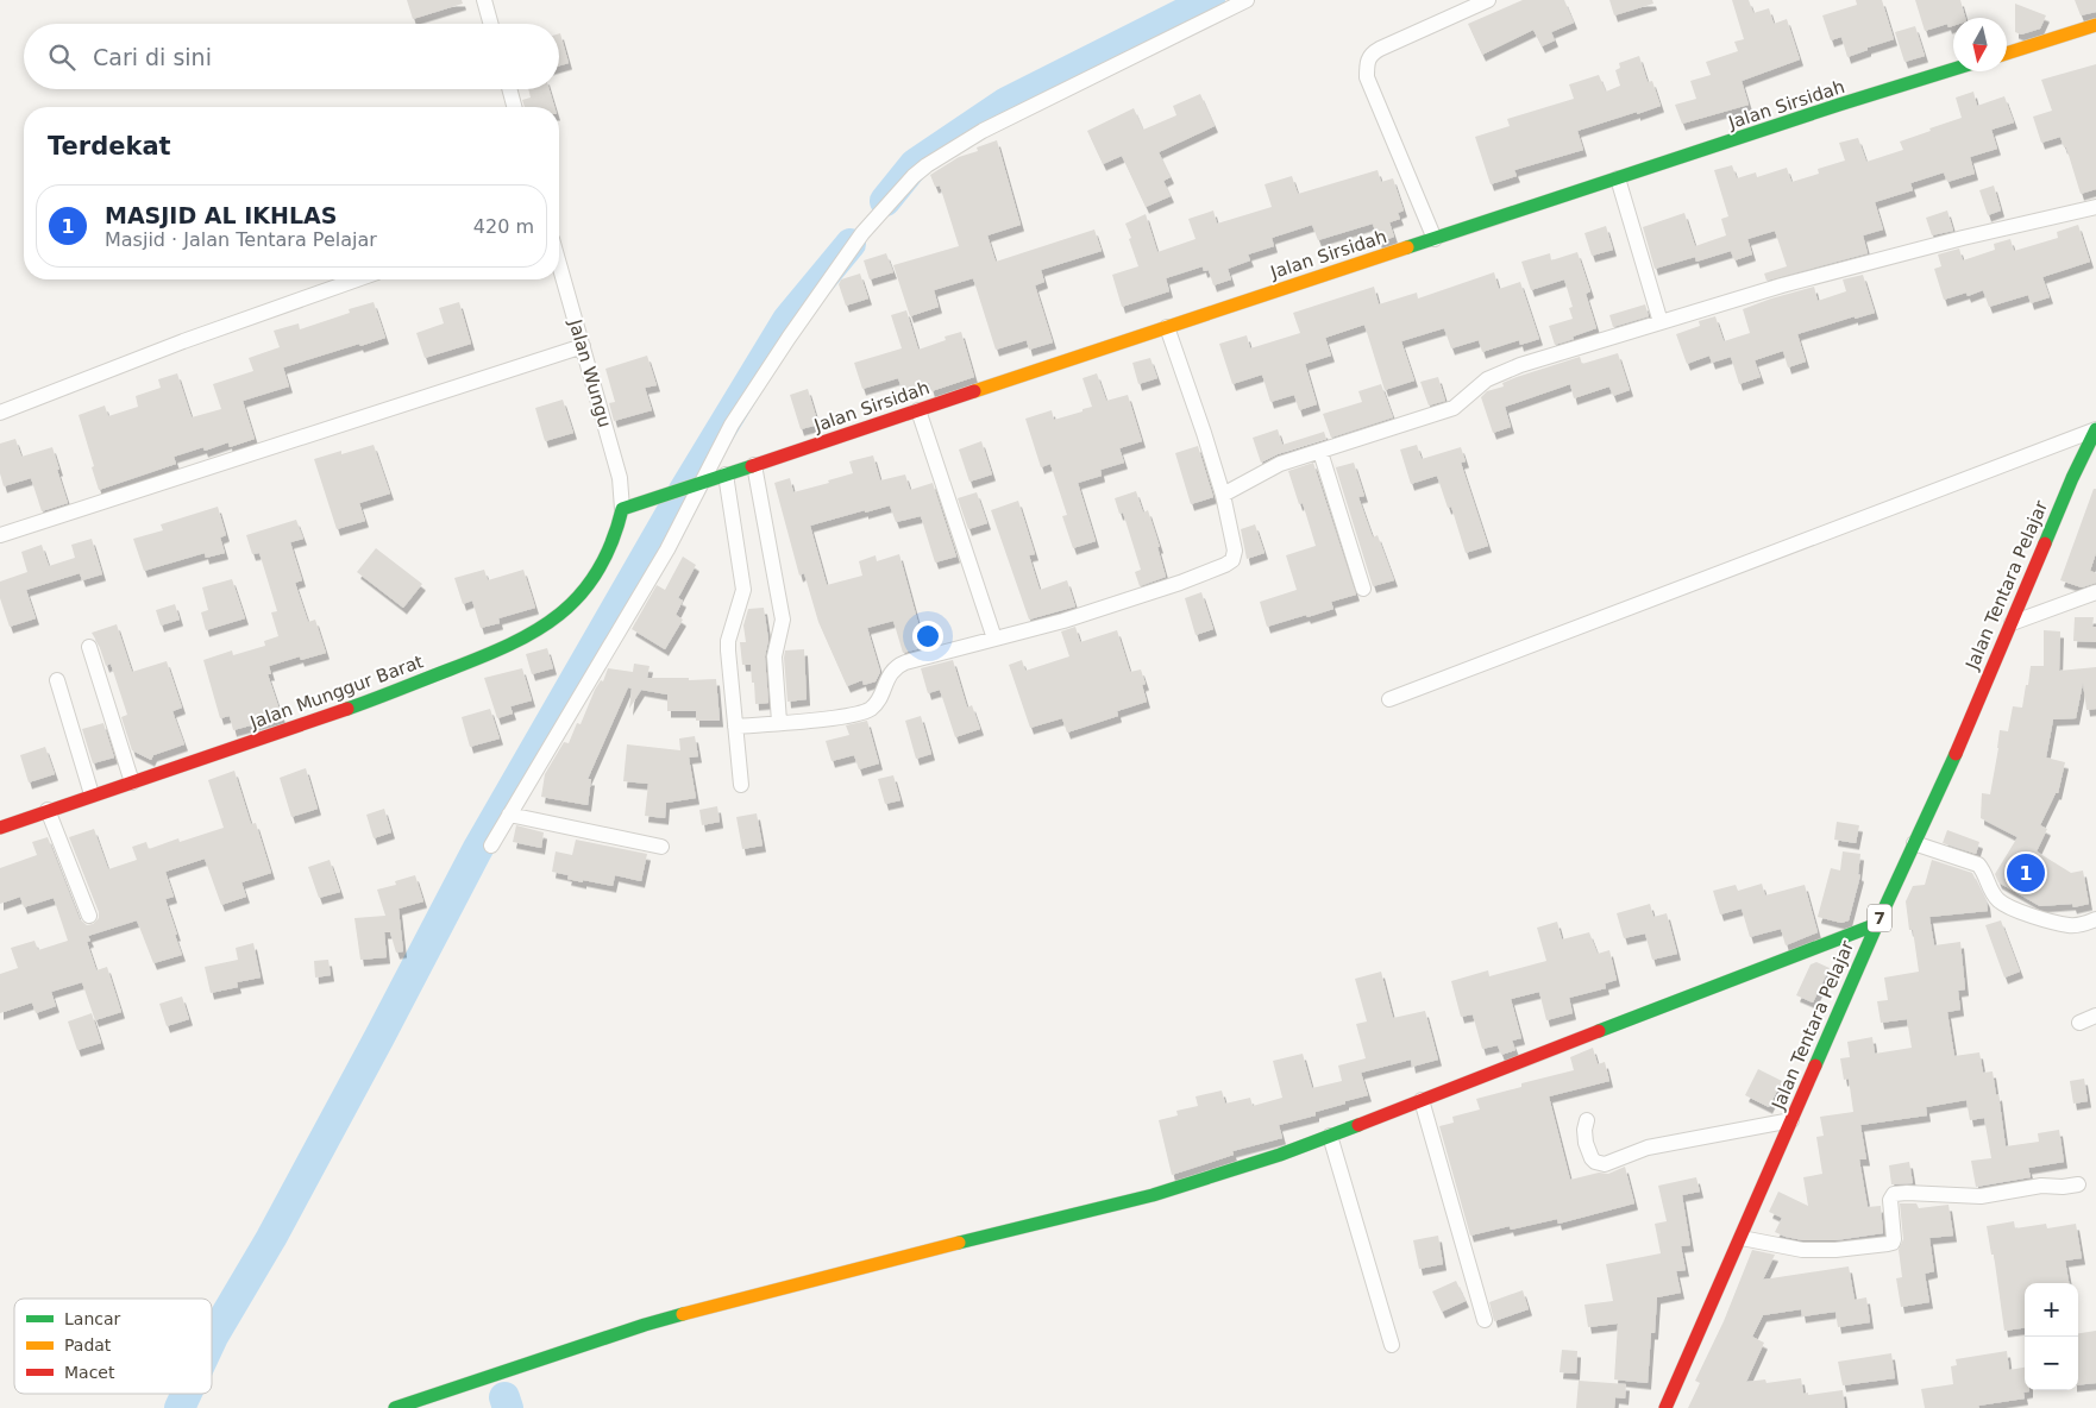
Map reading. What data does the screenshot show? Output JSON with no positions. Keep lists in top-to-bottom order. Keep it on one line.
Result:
{"streets":{"main road":["Jalan Sirsidah","Jalan Tentara Pelajar","Jalan Munggur Barat","7"],"street":["Jalan Wungu"]},"crossings":[["Jalan Sirsidah","Jalan Wungu"],["Jalan Sirsidah","Jalan Munggur Barat"],["Jalan Wungu","Jalan Munggur Barat"]],"legend":["Lancar","Padat","Macet"],"north":"bottom","page":{"search":"Cari di sini","heading":"Terdekat","list":[{"mark":"1","name":"MASJID AL IKHLAS","note":"Masjid · Jalan Tentara Pelajar","value":"420 m"}],"pins":"1","map_buttons":["+","−"]}}
